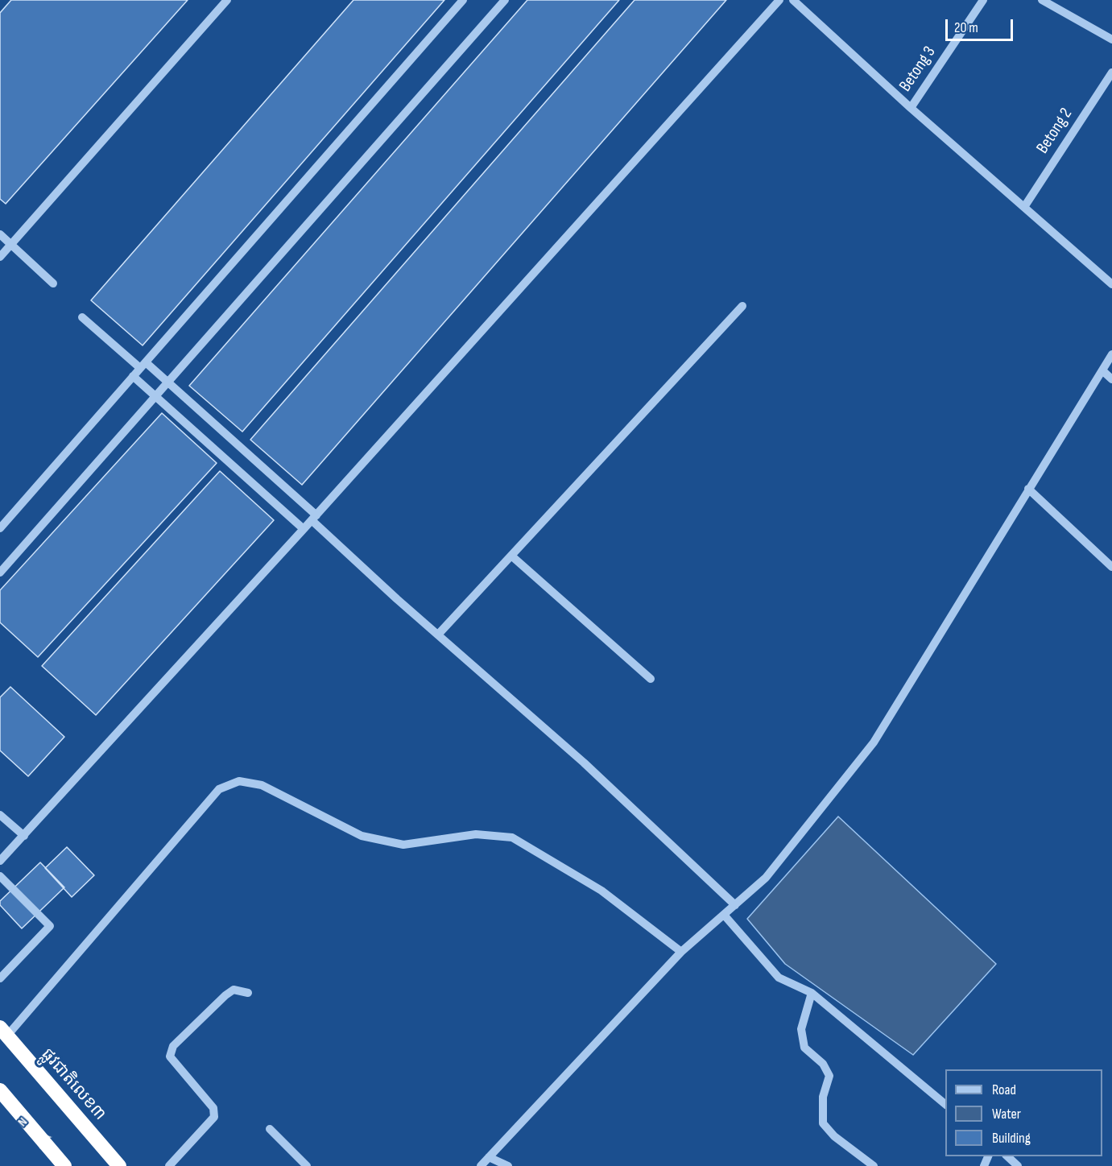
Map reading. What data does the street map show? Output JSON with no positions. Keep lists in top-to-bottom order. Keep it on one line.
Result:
{"streets":{"highway":["ផ្លូវជាតិលេខ៣"],"street":["Betong 3","Betong 2"]},"legend":["Road","Water","Building"],"scale_bar":"20 m","north":"top left"}
